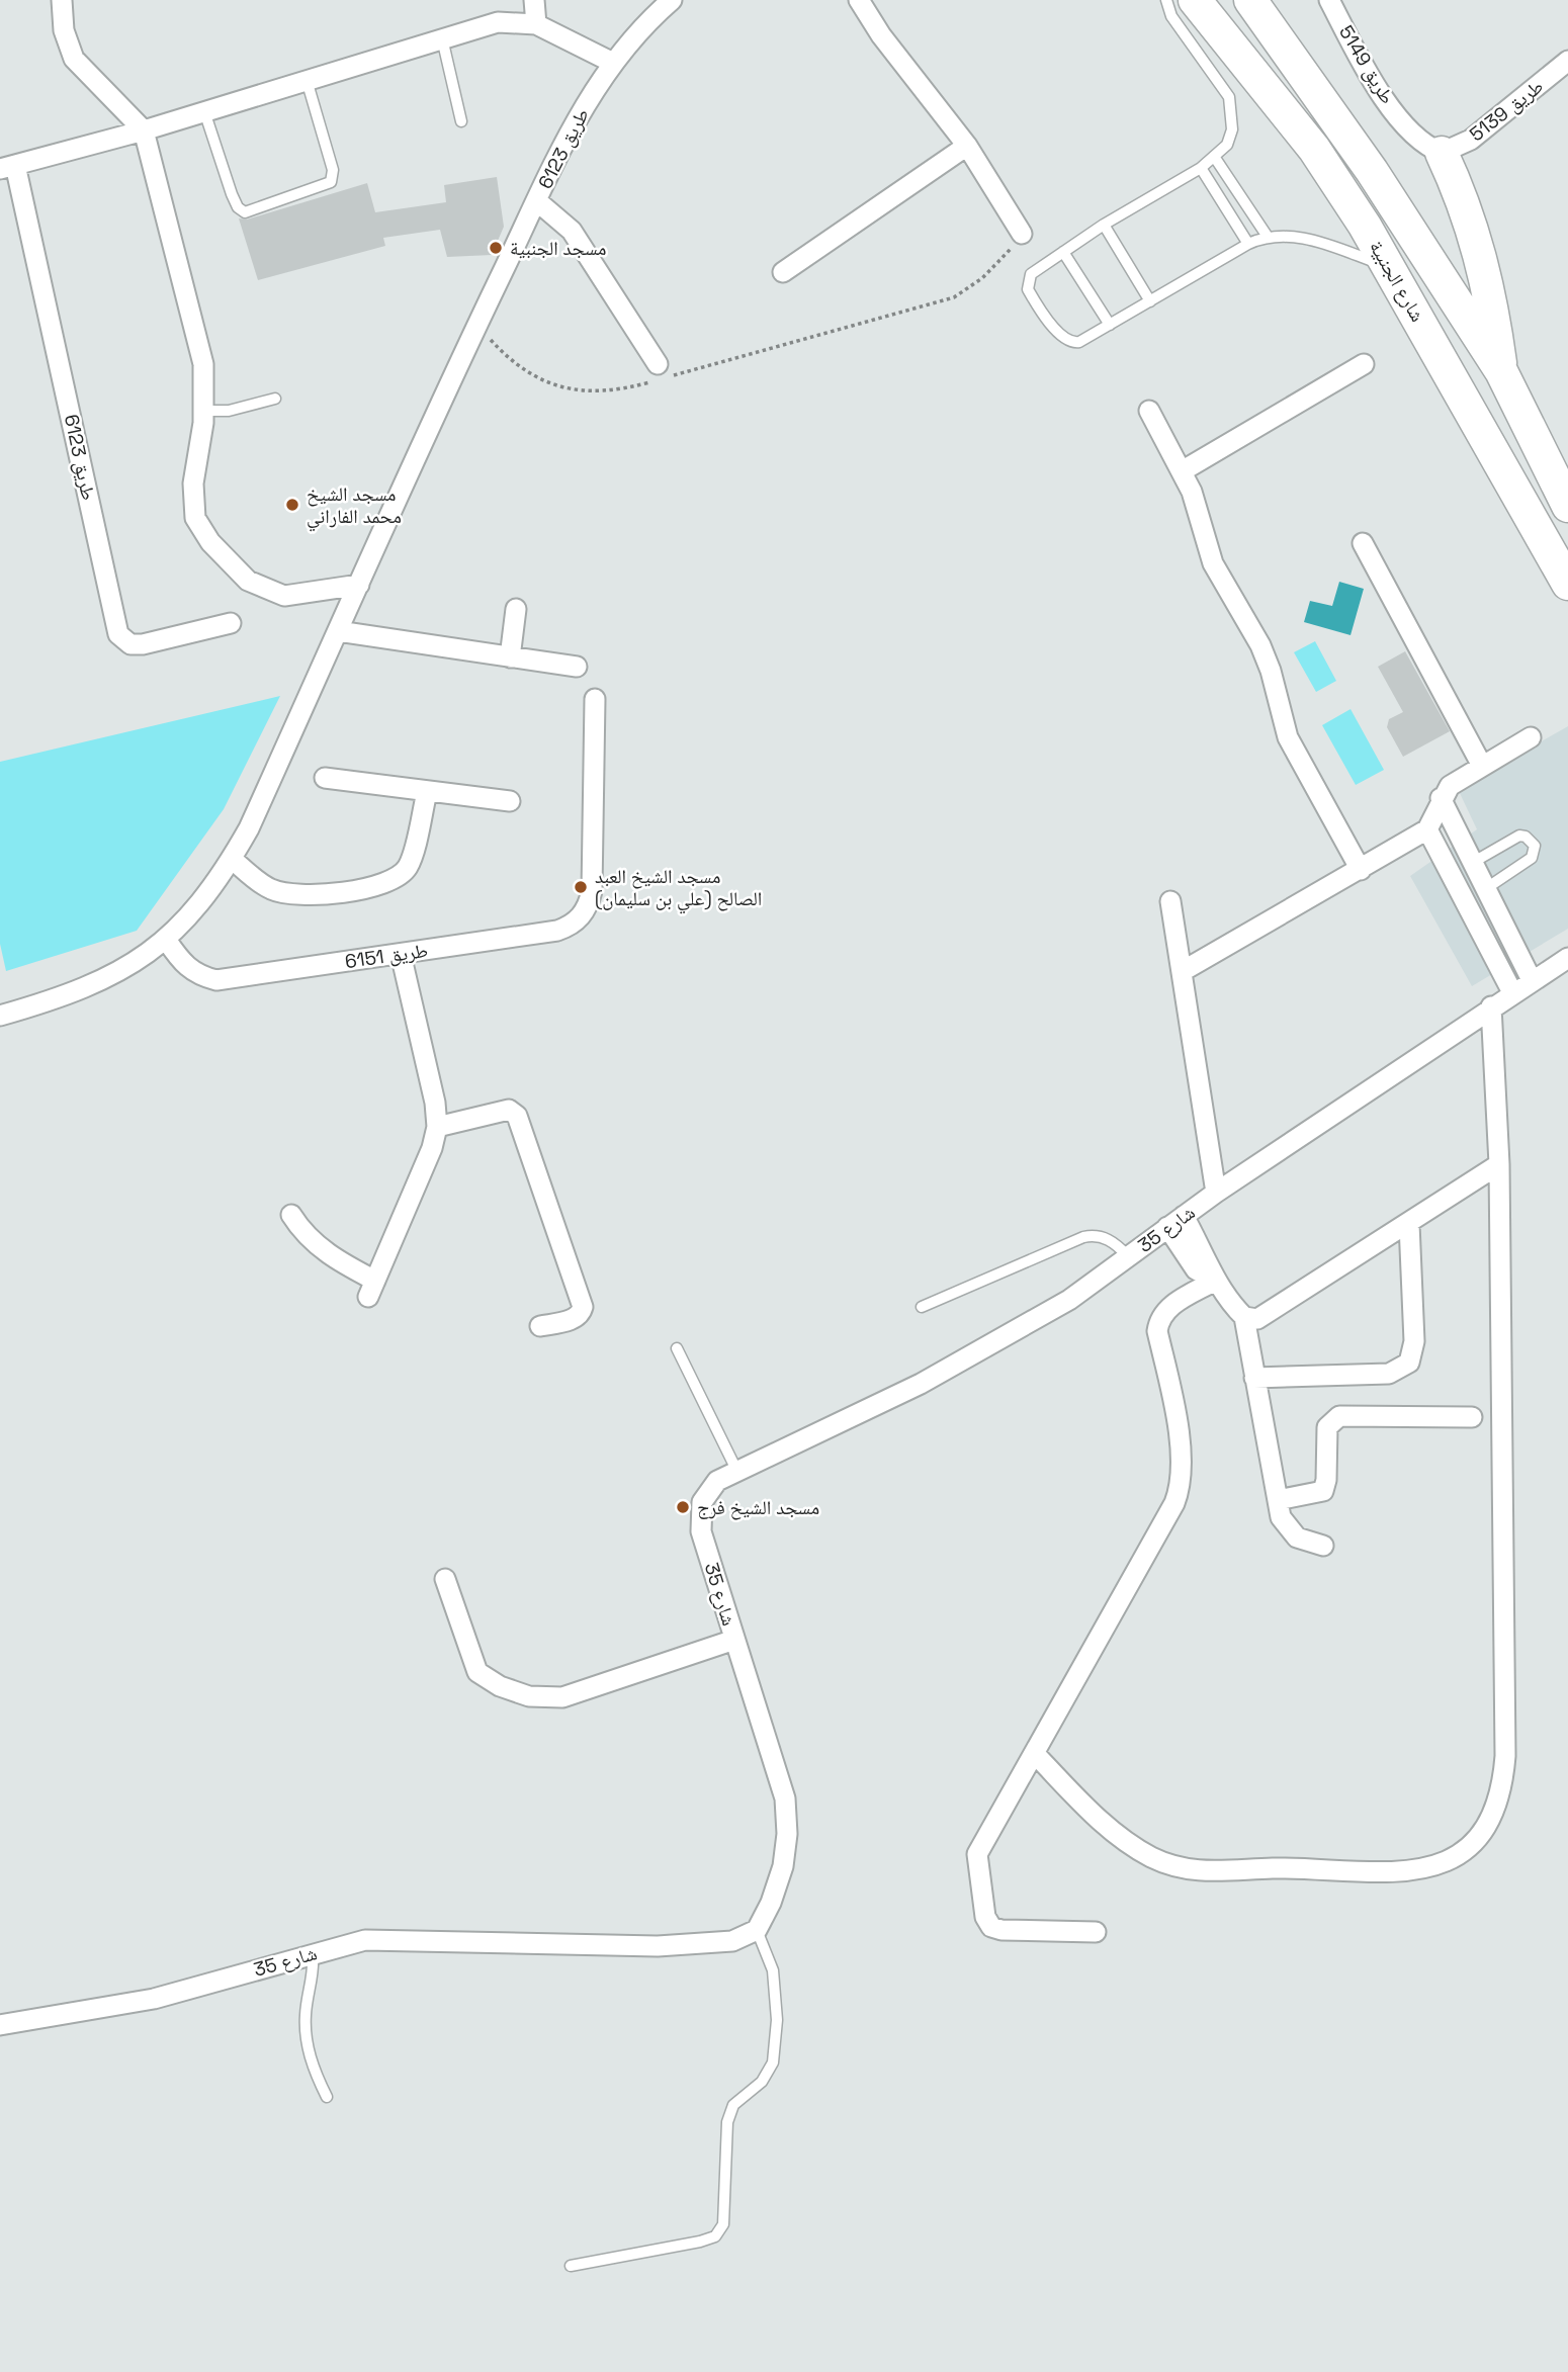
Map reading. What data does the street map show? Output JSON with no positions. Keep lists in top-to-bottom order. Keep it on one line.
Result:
{"streets":{"main road":["شارع الجنبية"],"street":["طريق 5149","طريق 5139","طريق 6123","طريق 6151","شارع 35"]},"crossings":[["طريق 5149","طريق 5139"],["طريق 6123","طريق 6151"]],"places":["مسجد الجنبية","مسجد الشيخ محمد الفاراني","مسجد الشيخ العبد الصالح (علي بن سليمان)","مسجد الشيخ فرج"]}
